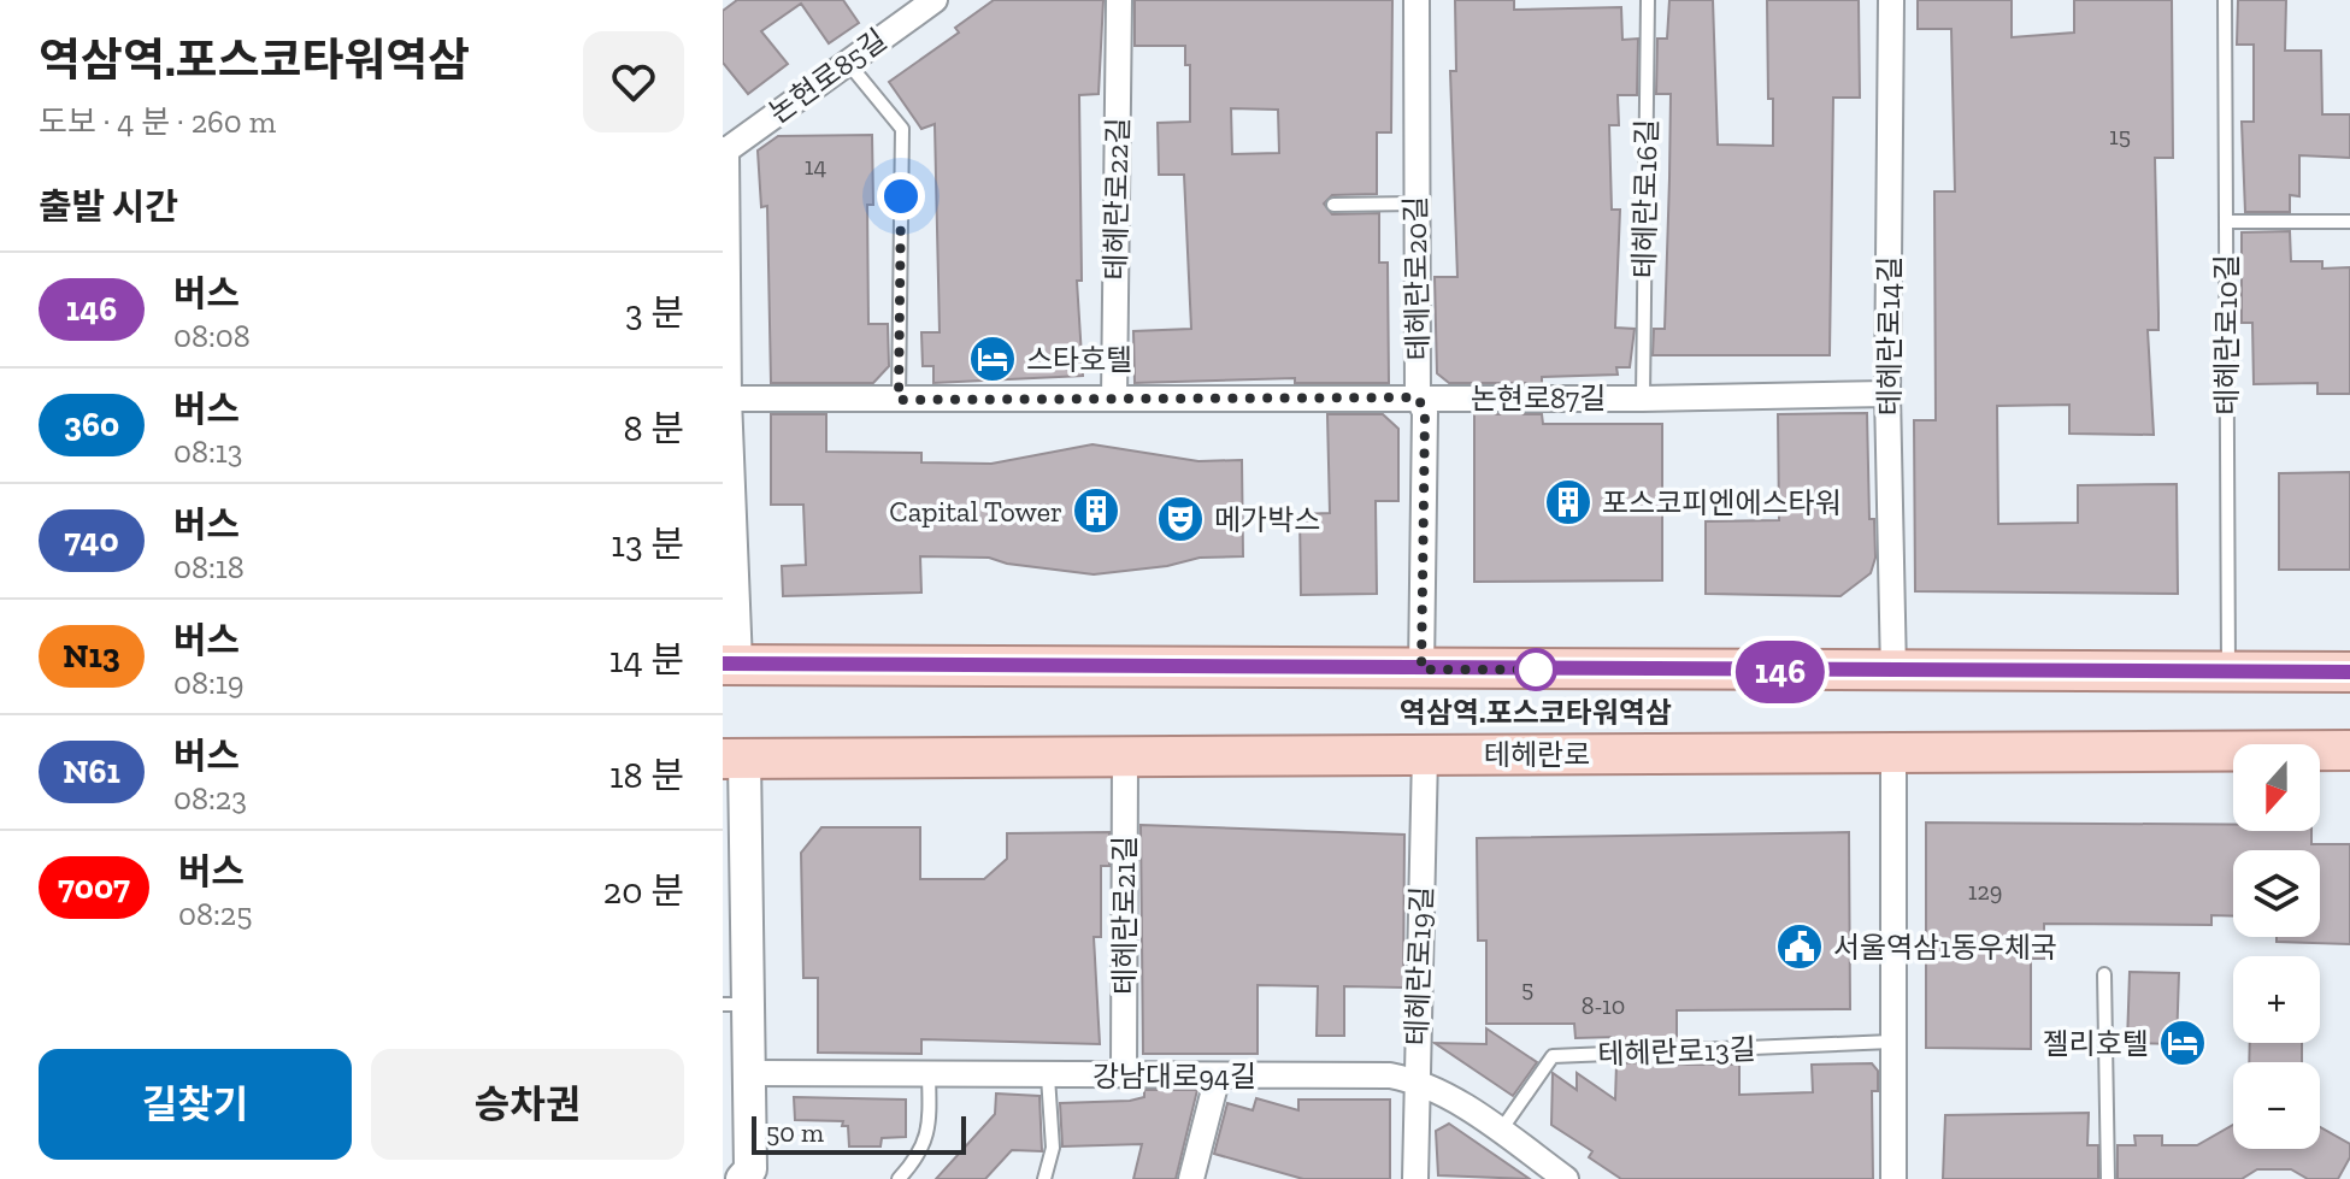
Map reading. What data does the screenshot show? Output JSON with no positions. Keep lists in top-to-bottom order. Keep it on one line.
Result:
{"streets":{"main road":["테헤란로"],"street":["논현로85길","테헤란로22길","테헤란로20길","테헤란로14길","논현로87길","테헤란로21길","테헤란로19길","강남대로94길"],"lane":["테헤란로16길","테헤란로10길","테헤란로13길"]},"crossings":[["테헤란로22길","논현로87길"],["테헤란로16길","논현로87길"],["테헤란로20길","논현로87길"],["테헤란로14길","논현로87길"],["테헤란로","테헤란로21길"],["테헤란로","테헤란로19길"],["테헤란로21길","강남대로94길"],["테헤란로19길","강남대로94길"],["테헤란로13길","강남대로94길"]],"places":{"hotel":["스타호텔","젤리호텔"],"building":["포스코피엔에스타워","Capital Tower"],"theatre":["메가박스"],"other":["역삼역.포스코타워역삼"],"public building":["서울역삼1동우체국"]},"lines":["bus line 146"],"house_numbers":["15","14","129","5","8-10"],"scale_bar":"50 m","north":"bottom","page":{"heading":[["역삼역.포스코타워역삼","도보 · 4 분 · 260 m"],"출발 시간"],"on_map":"146","list":[{"mark":"146","name":"버스","note":"08:08","value":"3 분"},{"mark":"360","name":"버스","note":"08:13","value":"8 분"},{"mark":"740","name":"버스","note":"08:18","value":"13 분"},{"mark":"N13","name":"버스","note":"08:19","value":"14 분"},{"mark":"N61","name":"버스","note":"08:23","value":"18 분"},{"mark":"7007","name":"버스","note":"08:25","value":"20 분"}],"map_buttons":["+","−"],"buttons":["길찾기","승차권"],"scale":"50 m"}}
